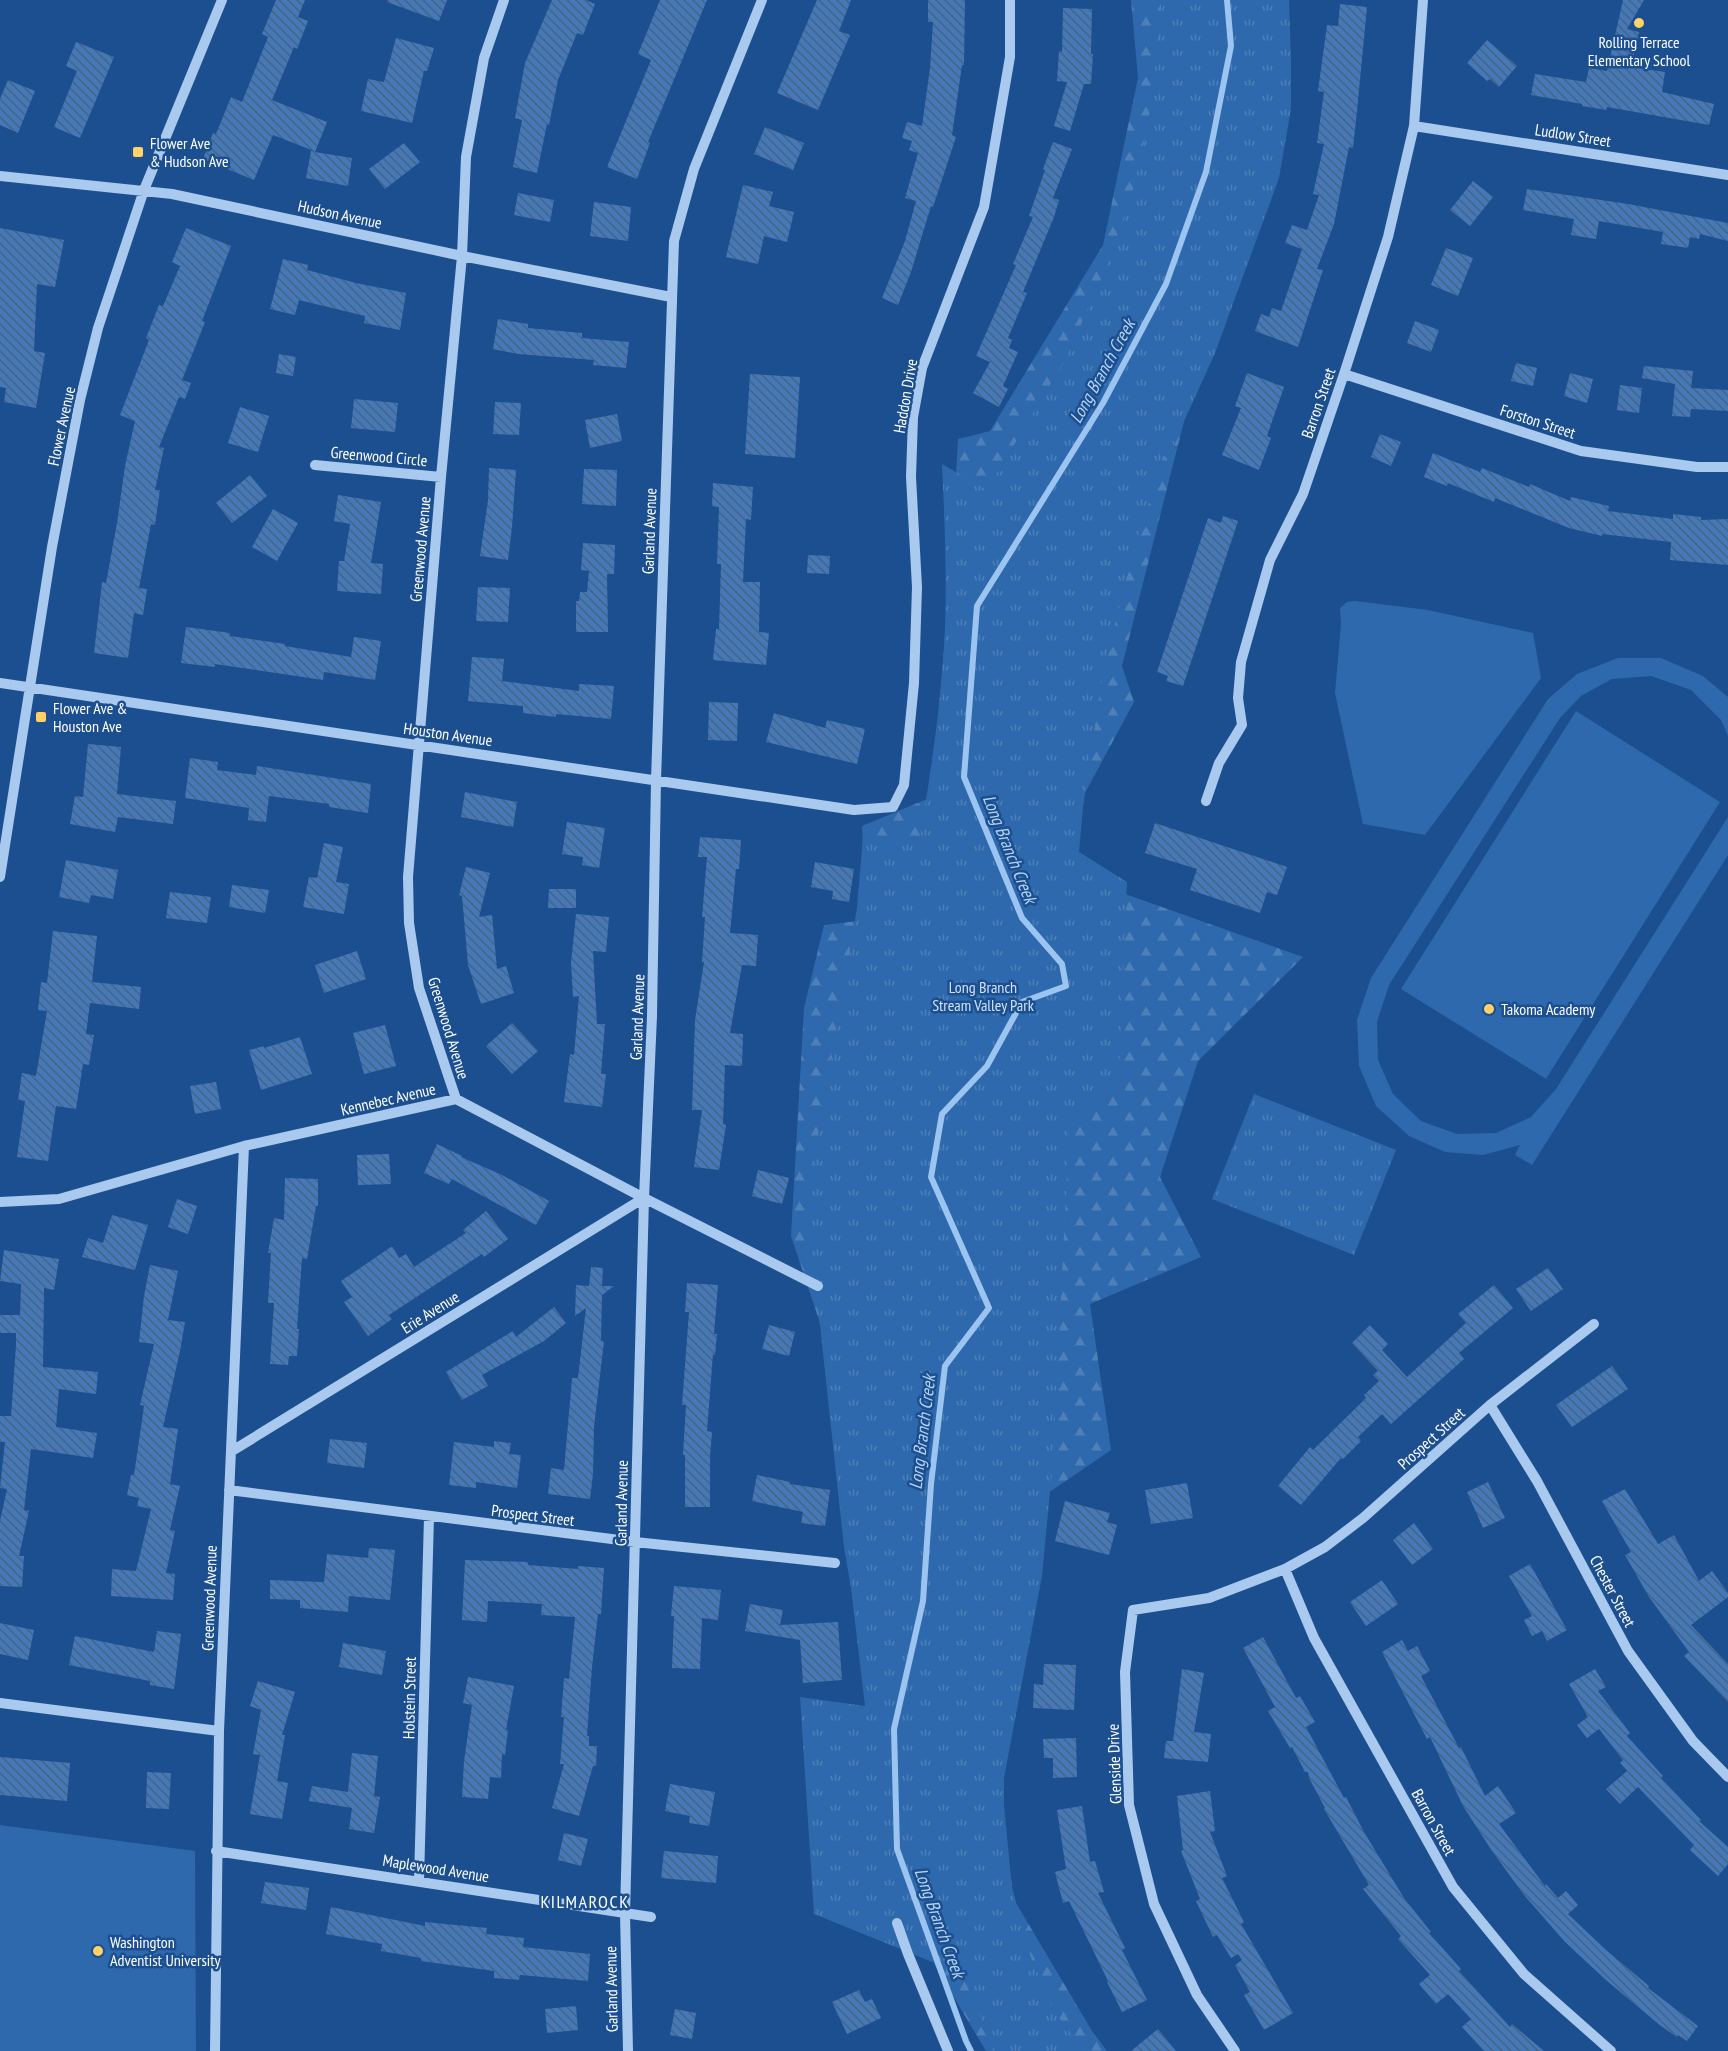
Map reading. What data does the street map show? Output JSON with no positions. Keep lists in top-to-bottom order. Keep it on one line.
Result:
{"streets":{"street":["Ludlow Street","Hudson Avenue","Haddon Drive","Barron Street","Forston Street","Flower Avenue","Greenwood Circle","Garland Avenue","Greenwood Avenue","Houston Avenue","Kennebec Avenue","Erie Avenue","Prospect Street","Chester Street","Holstein Street","Glenside Drive","Maplewood Avenue"]},"crossings":[["Ludlow Street","Barron Street"],["Hudson Avenue","Flower Avenue"],["Hudson Avenue","Garland Avenue"],["Hudson Avenue","Greenwood Avenue"],["Haddon Drive","Houston Avenue"],["Barron Street","Forston Street"],["Barron Street","Prospect Street"],["Barron Street","Glenside Drive"],["Flower Avenue","Houston Avenue"],["Greenwood Circle","Greenwood Avenue"],["Garland Avenue","Houston Avenue"],["Garland Avenue","Kennebec Avenue"],["Garland Avenue","Erie Avenue"],["Garland Avenue","Prospect Street"],["Garland Avenue","Maplewood Avenue"],["Greenwood Avenue","Houston Avenue"],["Greenwood Avenue","Kennebec Avenue"],["Greenwood Avenue","Erie Avenue"],["Greenwood Avenue","Prospect Street"],["Greenwood Avenue","Maplewood Avenue"],["Kennebec Avenue","Erie Avenue"],["Prospect Street","Chester Street"],["Prospect Street","Holstein Street"],["Prospect Street","Glenside Drive"],["Holstein Street","Maplewood Avenue"]],"districts":["KILMAROCK"],"water":["Long Branch Creek"],"parks":["Long Branch Stream Valley Park"],"places":{"other":["Rolling Terrace Elementary School","Takoma Academy","Washington Adventist University"],"transit":["Flower Ave & Hudson Ave","Flower Ave & Houston Ave"]}}
